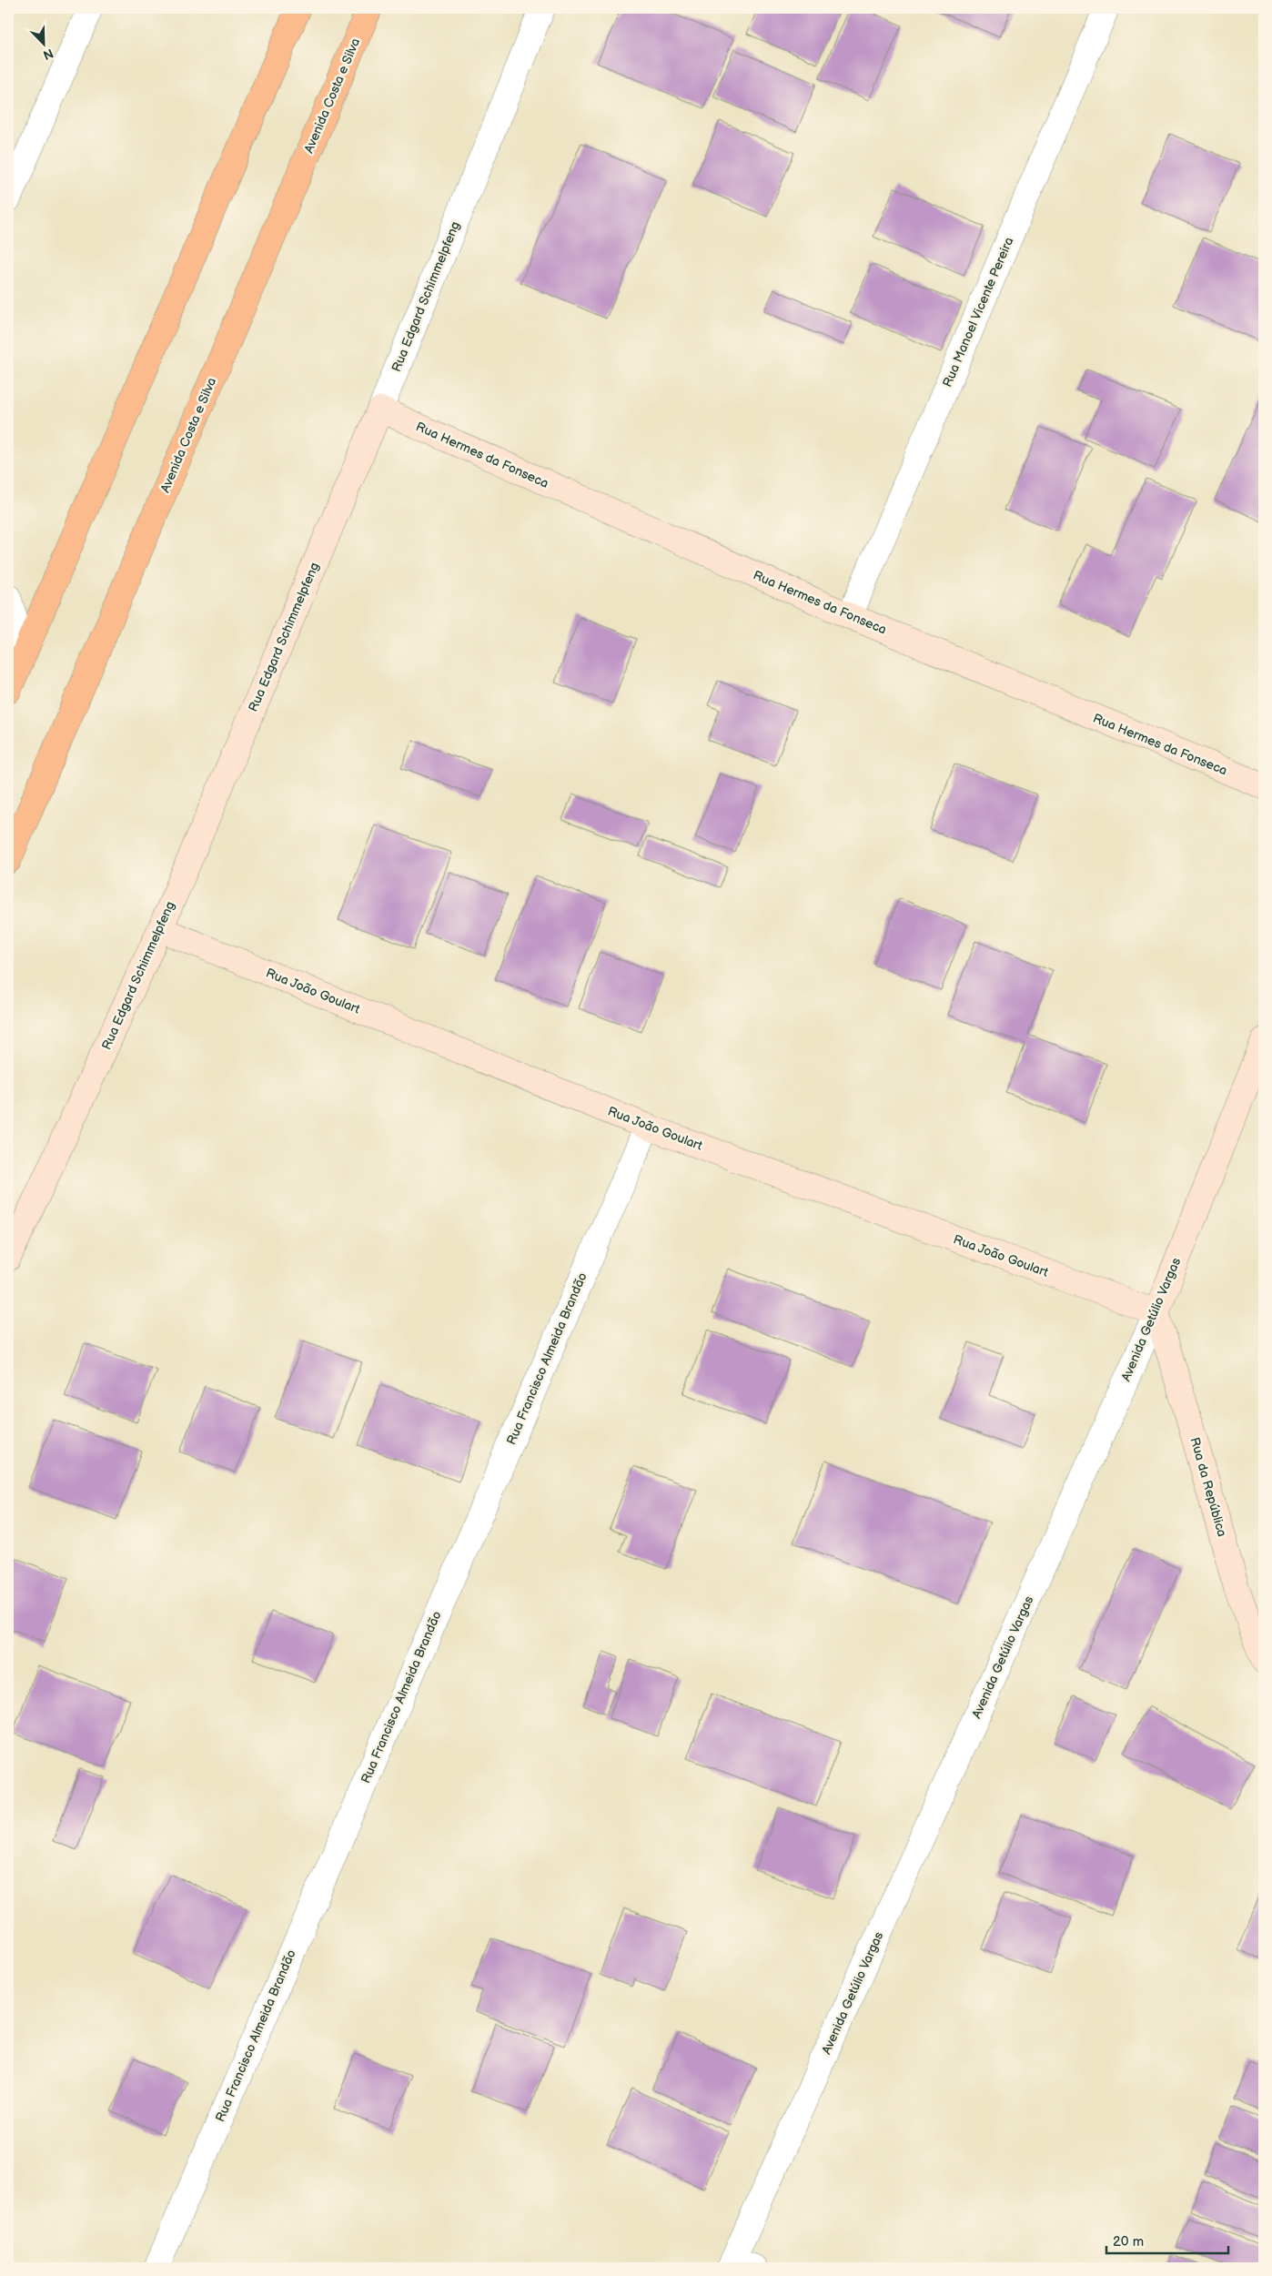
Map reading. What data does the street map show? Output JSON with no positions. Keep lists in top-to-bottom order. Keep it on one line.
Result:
{"streets":{"main road":["Avenida Costa e Silva"],"street":["Rua Edgard Schimmelpfeng","Rua Manoel Vicente Pereira","Rua Hermes da Fonseca","Rua João Goulart","Avenida Getúlio Vargas","Rua Francisco Almeida Brandão","Rua da República"]},"crossings":[["Rua Edgard Schimmelpfeng","Rua Hermes da Fonseca"],["Rua Edgard Schimmelpfeng","Rua João Goulart"],["Rua Manoel Vicente Pereira","Rua Hermes da Fonseca"],["Rua João Goulart","Avenida Getúlio Vargas"],["Rua João Goulart","Rua Francisco Almeida Brandão"],["Rua João Goulart","Rua da República"],["Avenida Getúlio Vargas","Rua da República"]],"scale_bar":"20 m","north":"bottom right"}
